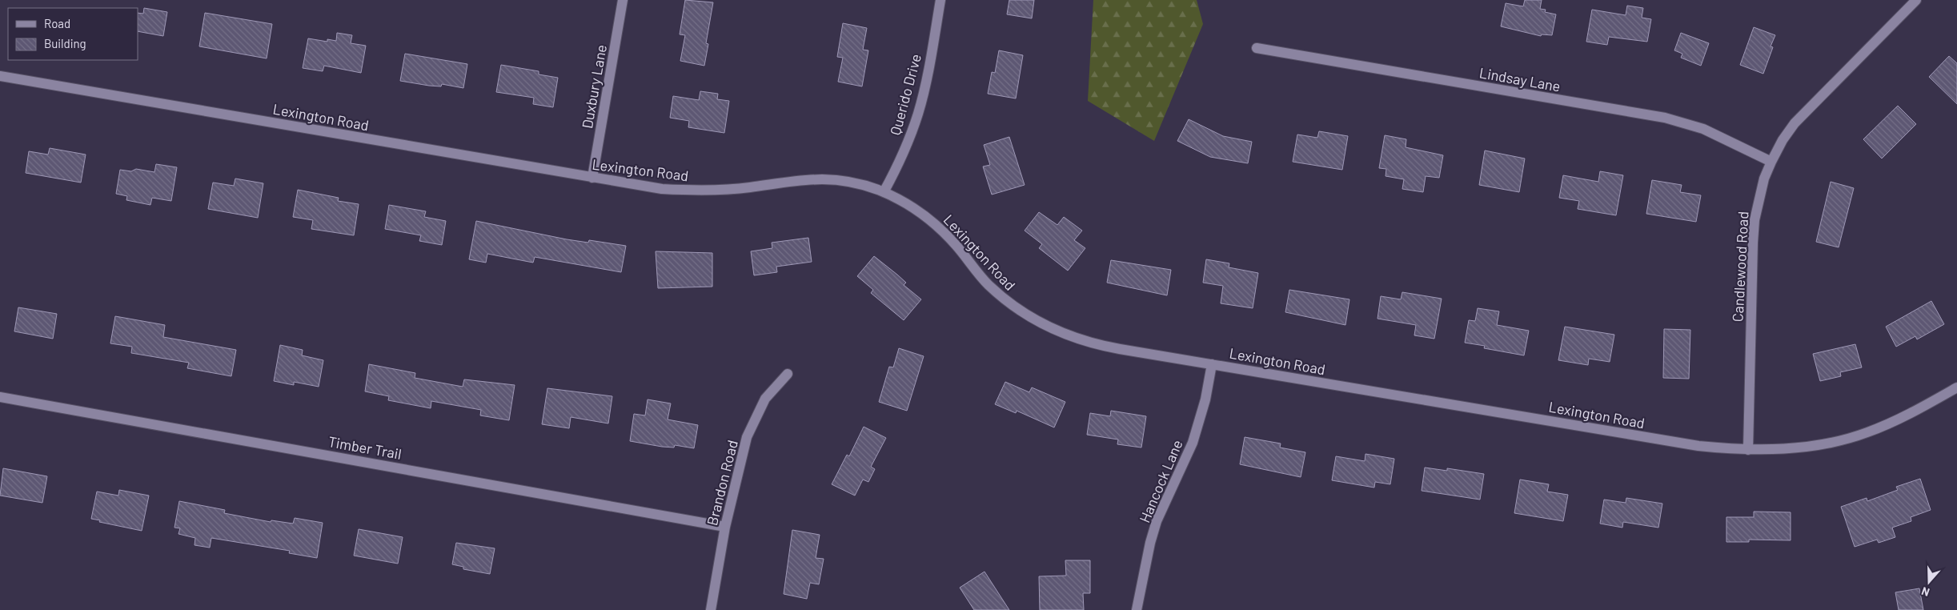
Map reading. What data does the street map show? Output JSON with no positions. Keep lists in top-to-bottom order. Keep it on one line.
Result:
{"streets":{"street":["Lindsay Lane","Duxbury Lane","Querido Drive","Lexington Road","Candlewood Road","Timber Trail","Hancock Lane","Brandon Road"]},"crossings":[["Lindsay Lane","Candlewood Road"],["Duxbury Lane","Lexington Road"],["Querido Drive","Lexington Road"],["Lexington Road","Candlewood Road"],["Lexington Road","Hancock Lane"],["Timber Trail","Brandon Road"]],"legend":["Road","Building"],"north":"bottom"}
